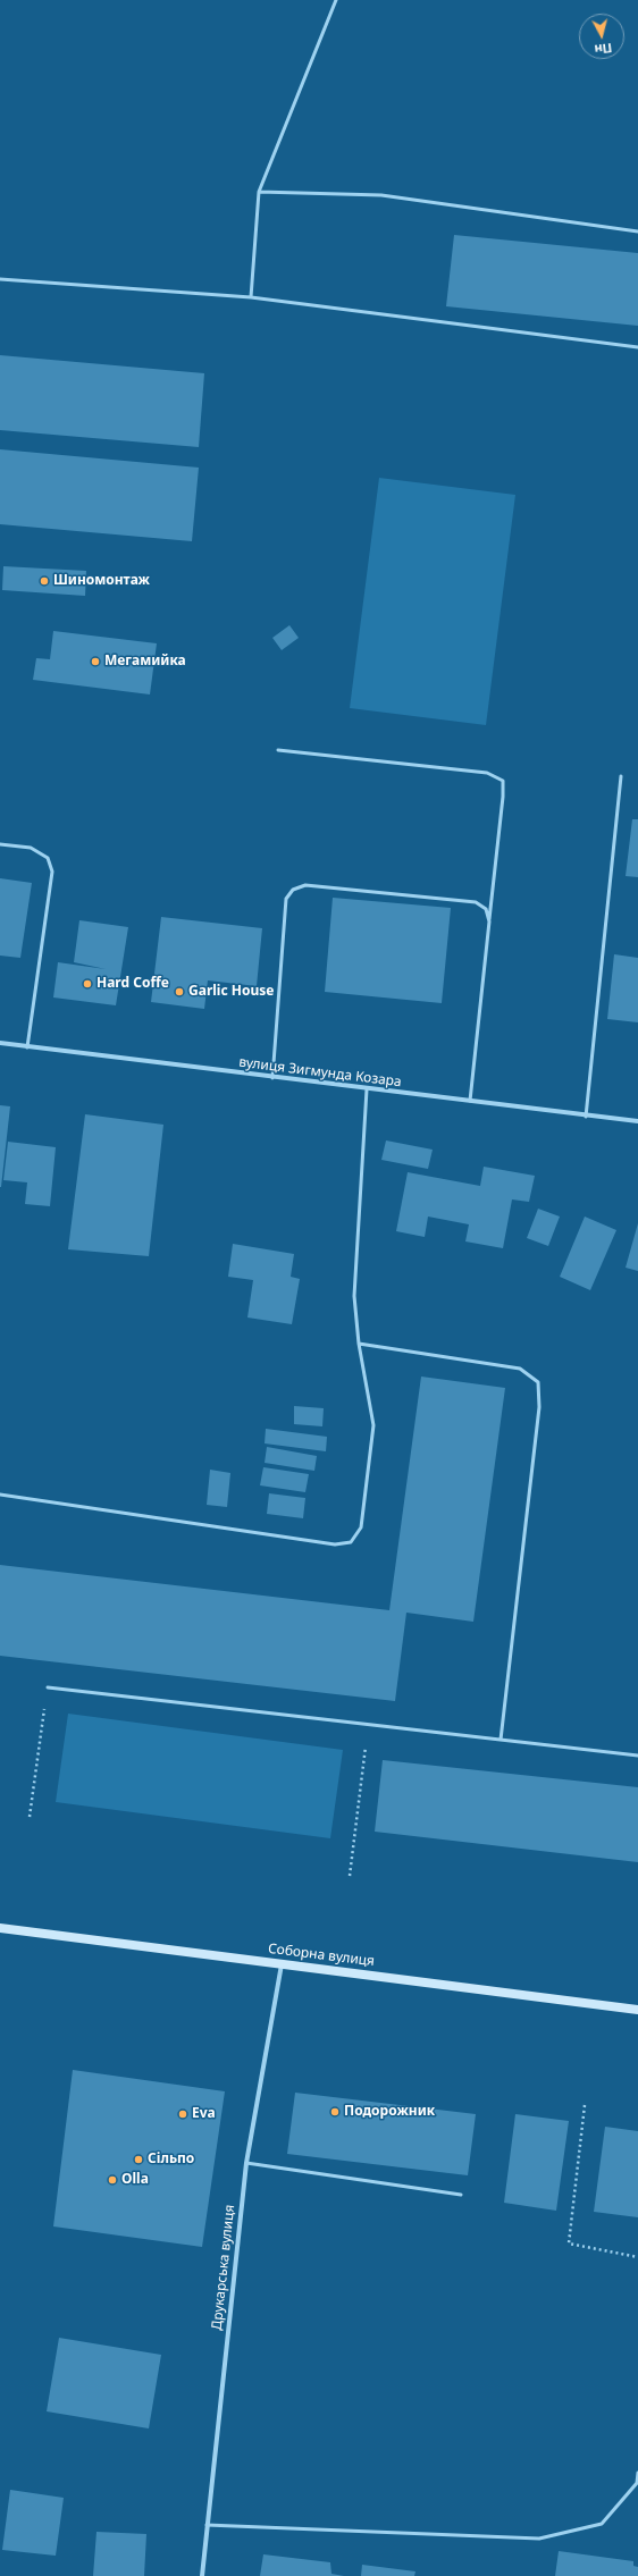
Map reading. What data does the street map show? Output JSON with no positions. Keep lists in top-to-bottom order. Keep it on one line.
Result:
{"streets":{"main road":["Соборна вулиця"],"street":["вулиця Зигмунда Козара","Друкарська вулиця"]},"crossings":[["Соборна вулиця","Друкарська вулиця"]],"places":["Шиномонтаж","Мегамийка","Hard Coffe","Garlic House","Подорожник","Eva","Сільпо","Olla"],"north":"bottom"}
